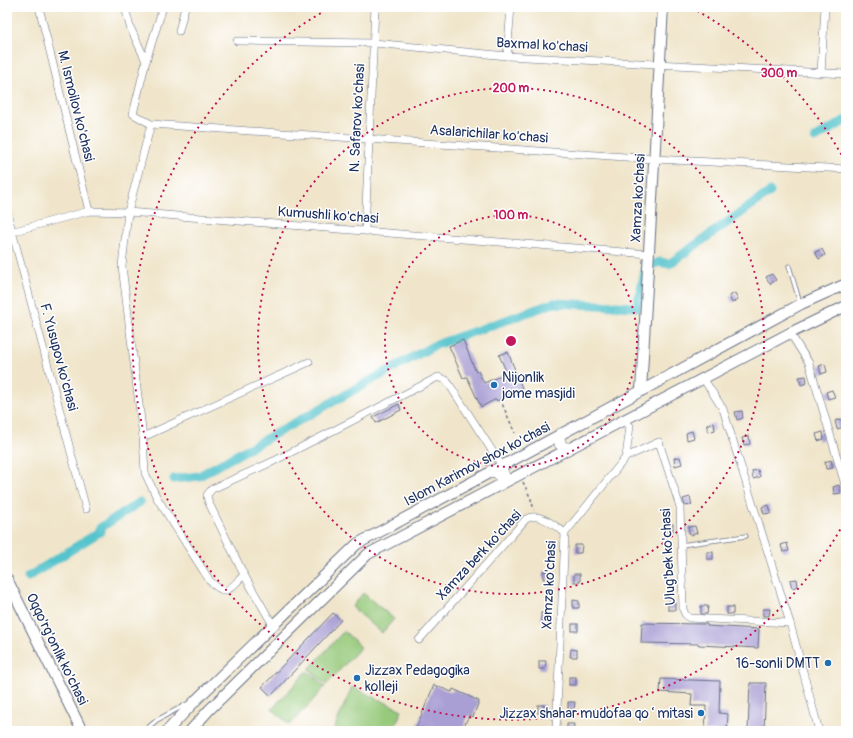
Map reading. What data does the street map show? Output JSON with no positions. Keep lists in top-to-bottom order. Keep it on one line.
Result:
{"streets":{"main road":["Xamza ko'chasi","Islom Karimov shox ko'chasi","Oqqo'rg'onlik ko'chasi"],"street":["Baxmal ko'chasi","M. Ismoilov ko'chasi","N. Safarov ko'chasi","Asalarichilar ko'chasi","Kumushli ko'chasi","F. Yusupov ko'chasi","Xamza berk ko'chasi","Ulug'bek ko'chasi"]},"crossings":[["Baxmal ko'chasi","N. Safarov ko'chasi"],["Baxmal ko'chasi","Xamza ko'chasi"],["M. Ismoilov ko'chasi","Kumushli ko'chasi"],["N. Safarov ko'chasi","Asalarichilar ko'chasi"],["N. Safarov ko'chasi","Kumushli ko'chasi"],["Asalarichilar ko'chasi","Xamza ko'chasi"],["Xamza ko'chasi","Kumushli ko'chasi"],["Xamza ko'chasi","Islom Karimov shox ko'chasi"],["Xamza ko'chasi","Xamza berk ko'chasi"],["Xamza ko'chasi","Ulug'bek ko'chasi"],["Kumushli ko'chasi","F. Yusupov ko'chasi"]],"places":["Nijonlik jome masjidi","16-sonli DMTT","Jizzax Pedagogika kolleji","Jizzax shahar mudofaa qoʻmitasi"],"rings":["300 m","200 m","100 m"]}
